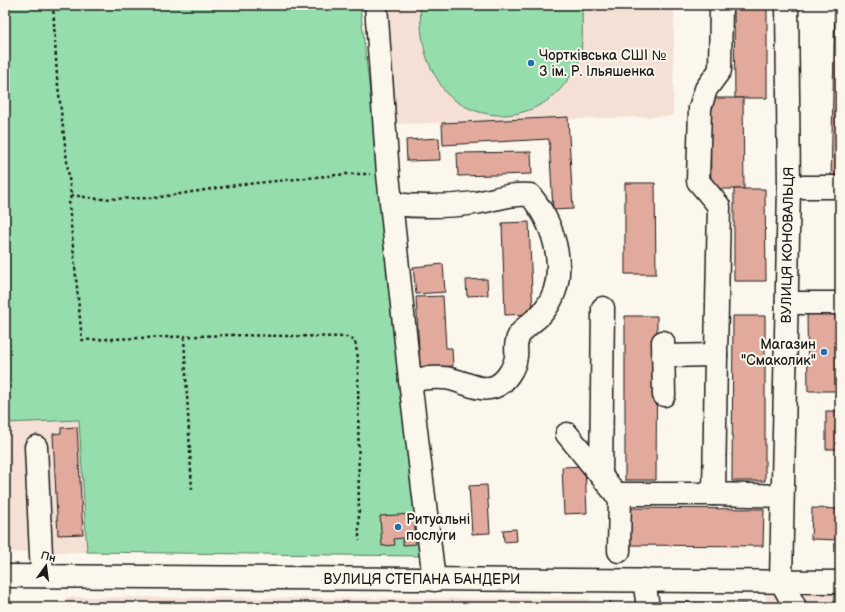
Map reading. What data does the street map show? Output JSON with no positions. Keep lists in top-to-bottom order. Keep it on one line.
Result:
{"streets":{"street":["ВУЛИЦЯ КОНОВАЛЬЦЯ","ВУЛИЦЯ СТЕПАНА БАНДЕРИ"]},"crossings":[["ВУЛИЦЯ КОНОВАЛЬЦЯ","ВУЛИЦЯ СТЕПАНА БАНДЕРИ"]],"places":["Чортківська СШІ № 3 ім. Р. Ільяшенка","Магазин \"Смаколик\"","Ритуальні послуги"],"north":"top"}
